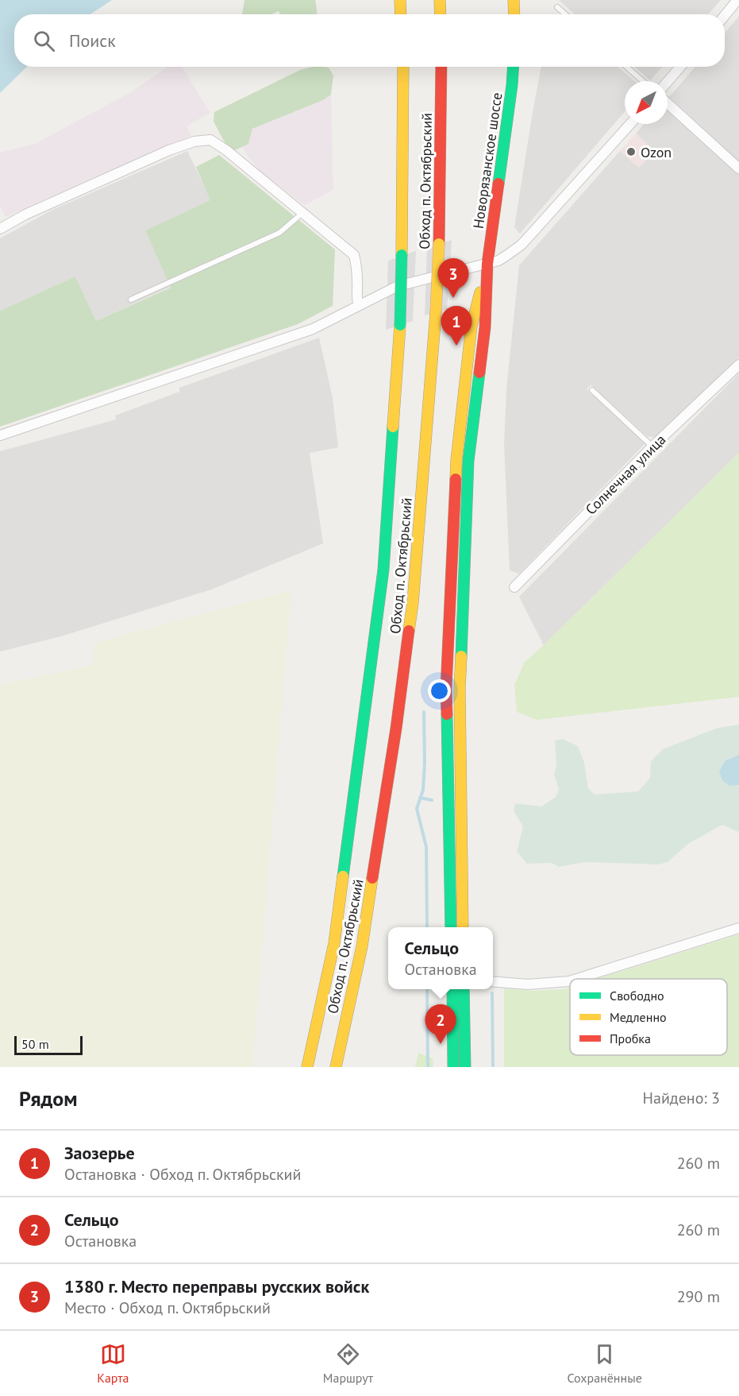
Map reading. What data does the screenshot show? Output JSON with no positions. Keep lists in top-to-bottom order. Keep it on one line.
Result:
{"streets":{"main road":["Новорязанское шоссе","Обход п. Октябрьский"],"street":["Солнечная улица"]},"places":["Ozon"],"legend":["Свободно","Медленно","Пробка"],"scale_bar":"50 m","north":"bottom left","page":{"search":"Поиск","pins":["3","1","2"],"popup":["Сельцо","Остановка"],"scale":"50 m","heading":["Рядом","Найдено: 3"],"list":[{"mark":"1","name":"Заозерье","note":"Остановка · Обход п. Октябрьский","value":"260 m"},{"mark":"2","name":"Сельцо","note":"Остановка","value":"260 m"},{"mark":"3","name":"1380 г. Место переправы русских войск","note":"Место · Обход п. Октябрьский","value":"290 m"}],"nav":["Карта","Маршрут","Сохранённые"]}}
